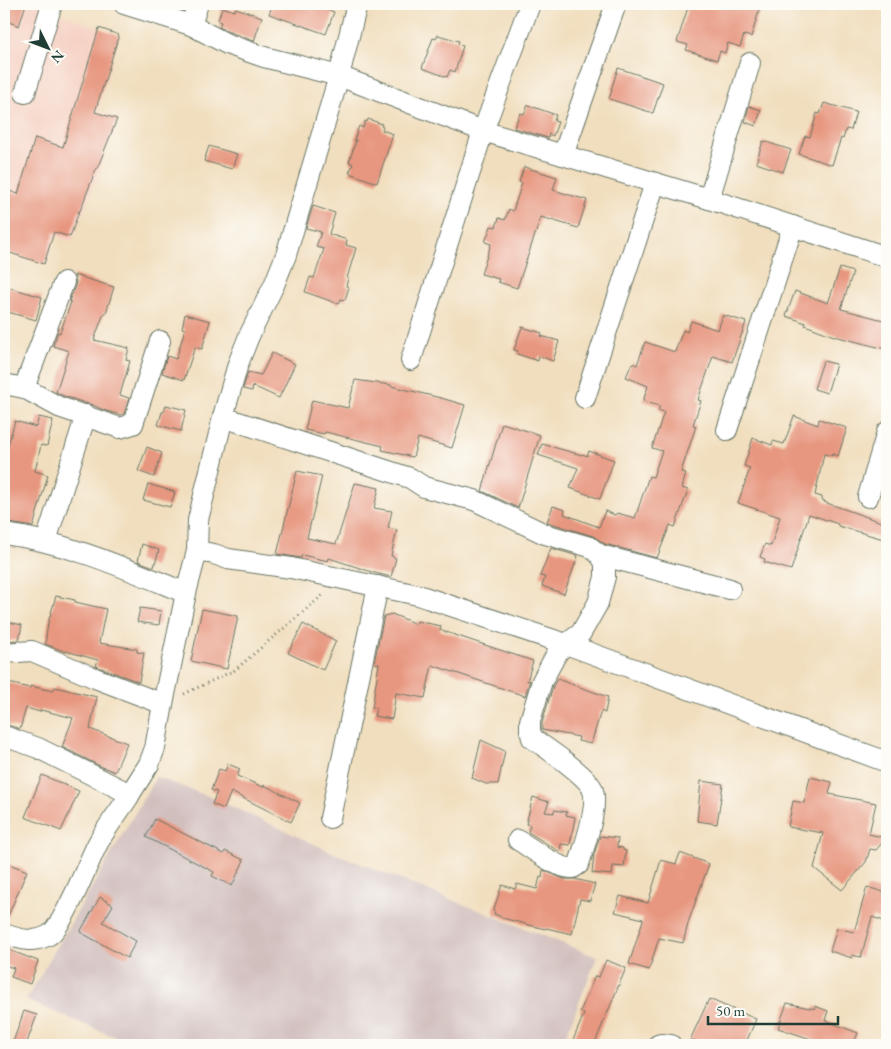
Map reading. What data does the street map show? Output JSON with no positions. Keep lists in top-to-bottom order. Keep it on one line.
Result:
{"scale_bar":"50 m","north":"bottom right"}
